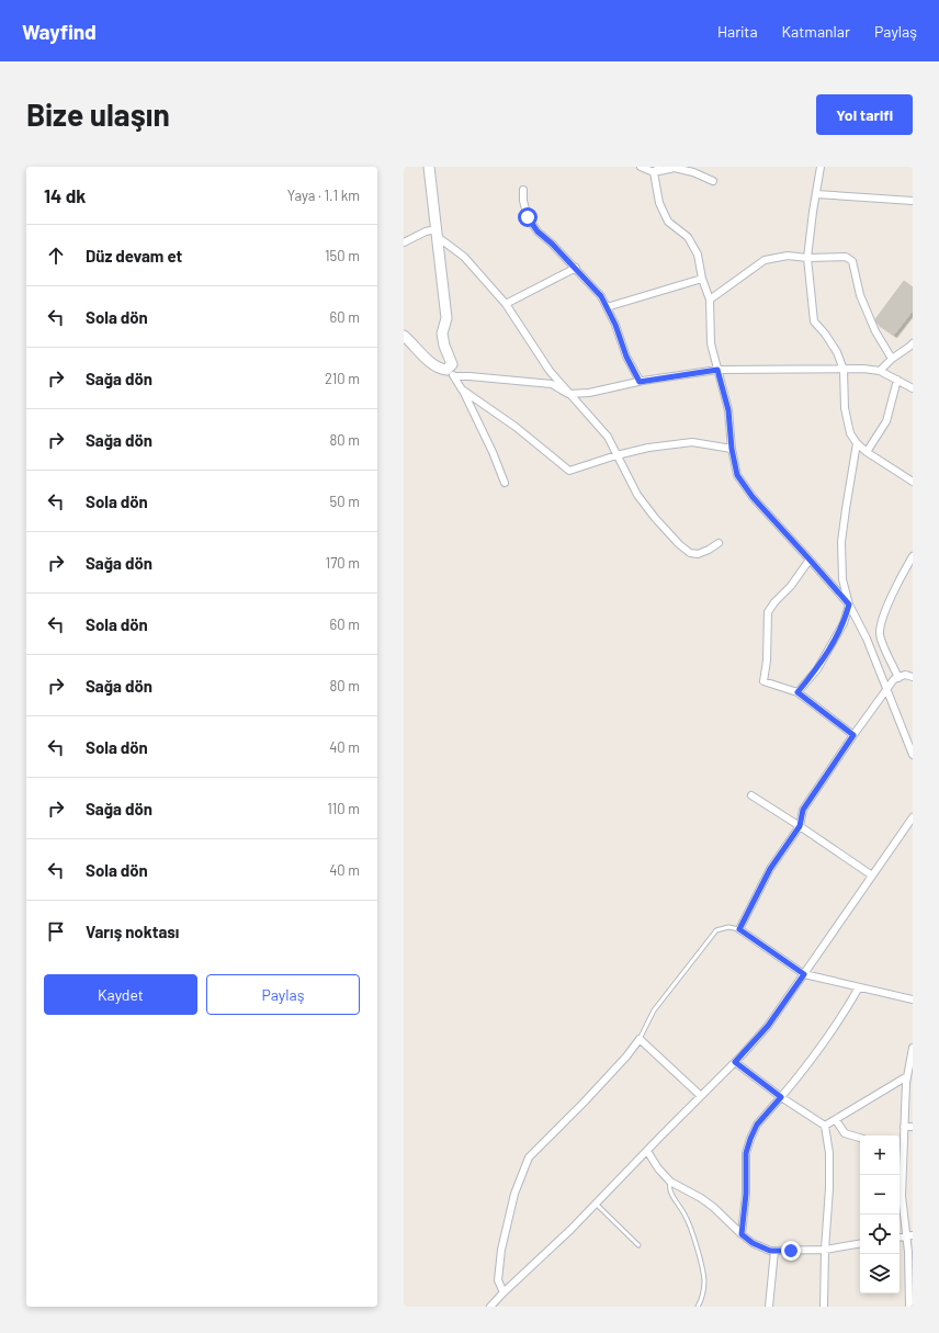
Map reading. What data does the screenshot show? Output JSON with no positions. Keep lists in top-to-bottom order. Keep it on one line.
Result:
{"page":{"header":"Wayfind","nav":["Harita","Katmanlar","Paylaş"],"buttons":["Yol tarifi",["Kaydet","Paylaş"]],"title":"Bize ulaşın","heading":["14 dk","Yaya · 1.1 km"],"list":[["Düz devam et","150 m"],["Sola dön","60 m"],["Sağa dön","210 m"],["Sağa dön","80 m"],["Sola dön","50 m"],["Sağa dön","170 m"],["Sola dön","60 m"],["Sağa dön","80 m"],["Sola dön","40 m"],["Sağa dön","110 m"],["Sola dön","40 m"],"Varış noktası"],"map_buttons":["+","−"]}}
